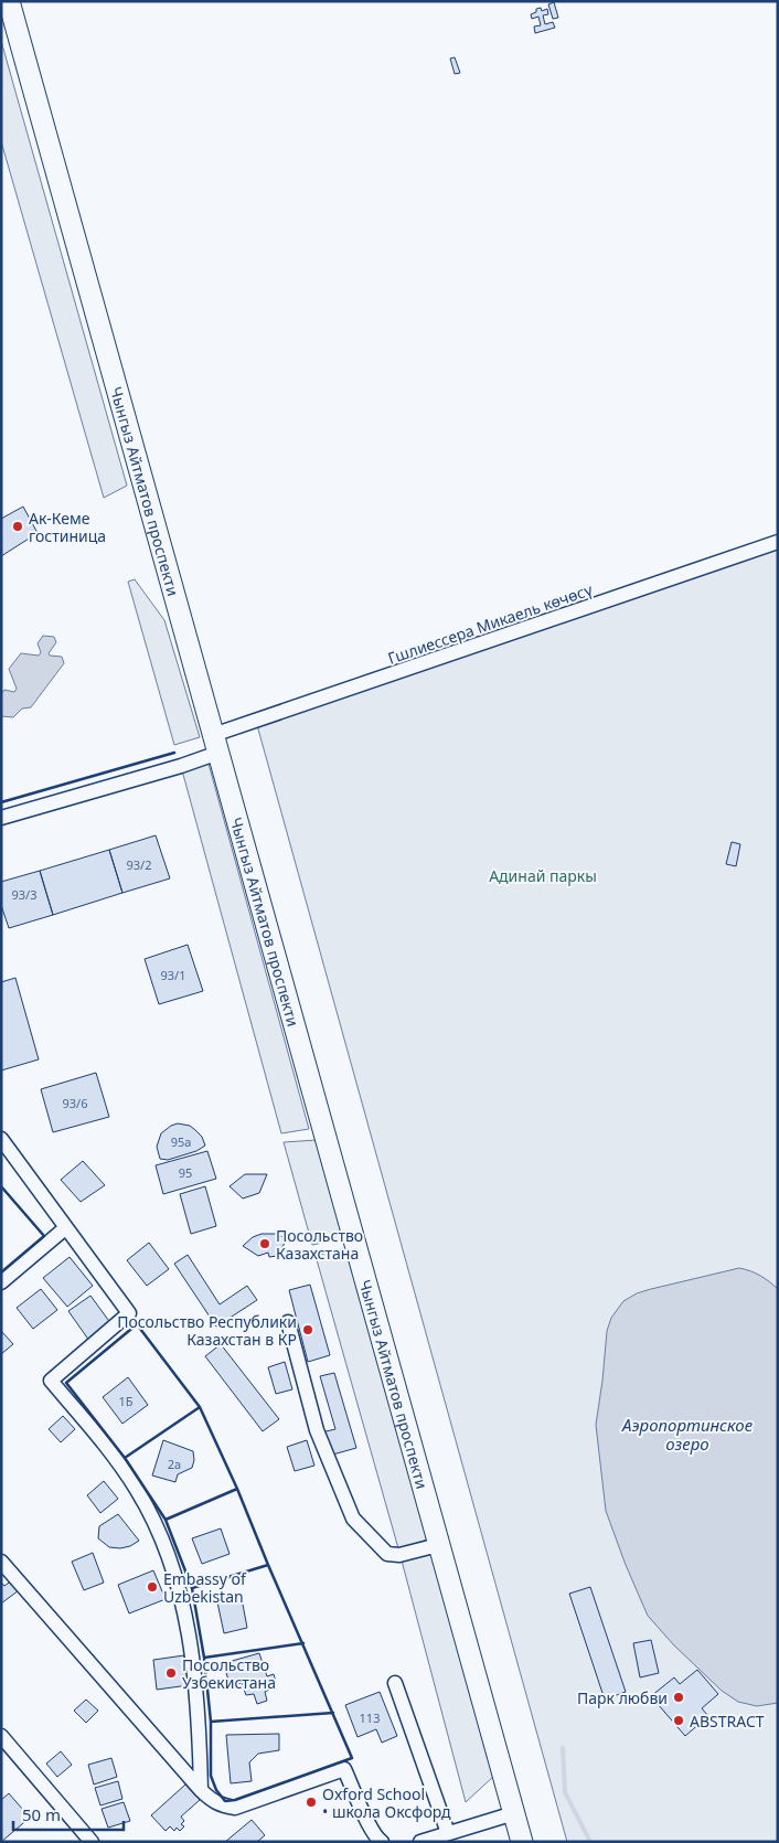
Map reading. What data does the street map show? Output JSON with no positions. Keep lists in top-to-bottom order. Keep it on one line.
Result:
{"streets":{"main road":["Чынгыз Айтматов проспекти"],"street":["Гшлиессера Микаель көчөсү"]},"crossings":[["Чынгыз Айтматов проспекти","Гшлиессера Микаель көчөсү"]],"water":["Аэропортинское озеро"],"parks":["Адинай паркы"],"places":["Ак-Кеме гостиница","Посольство Казахстана","Посольство Республики Казахстан в КР","Embassy of Uzbekistan","Посольство Узбекистана","Парк любви","ABSTRACT","Oxford School • школа Оксфорд"],"house_numbers":["93/2","93/3","93/1","93/6","95а","95","1Б","2а","113"],"scale_bar":"50 m"}
